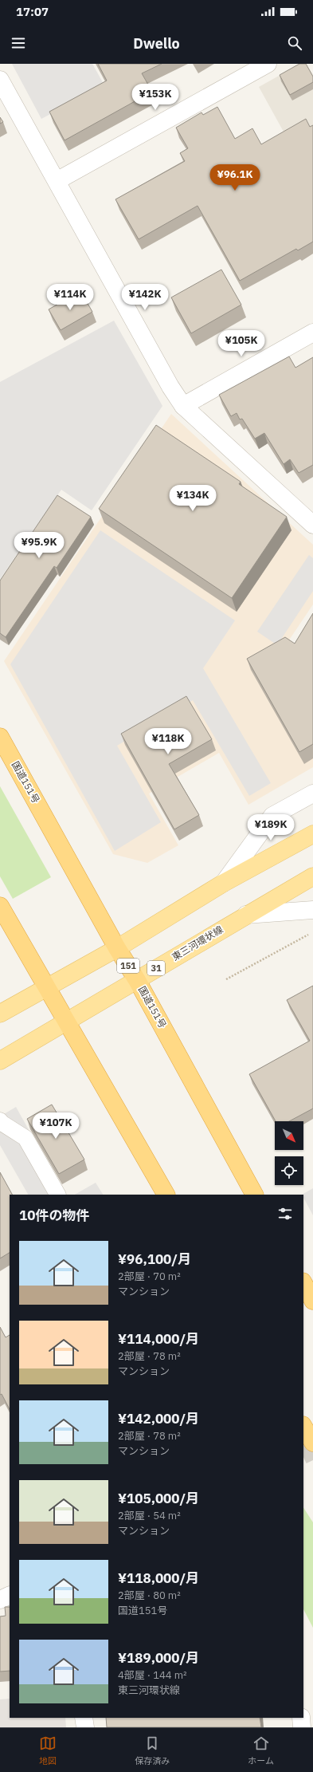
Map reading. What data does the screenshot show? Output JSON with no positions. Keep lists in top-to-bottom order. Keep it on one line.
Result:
{"streets":{"highway":["国道151号","151"],"main road":["東三河環状線","31"]},"crossings":[["国道151号","東三河環状線"]],"north":"bottom right","page":{"status":"17:07","header":"Dwello","price":["¥153K","¥96.1K","¥114K","¥142K","¥105K","¥134K","¥95.9K","¥118K","¥189K","¥107K"],"heading":"10件の物件","list":[{"name":"¥96,100/月","note":"2部屋 · 70 m² · マンション"},{"name":"¥114,000/月","note":"2部屋 · 78 m² · マンション"},{"name":"¥142,000/月","note":"2部屋 · 78 m² · マンション"},{"name":"¥105,000/月","note":"2部屋 · 54 m² · マンション"},{"name":"¥118,000/月","note":"2部屋 · 80 m² · 国道151号"},{"name":"¥189,000/月","note":"4部屋 · 144 m² · 東三河環状線"}],"tabs":["地図","保存済み","ホーム"]}}
